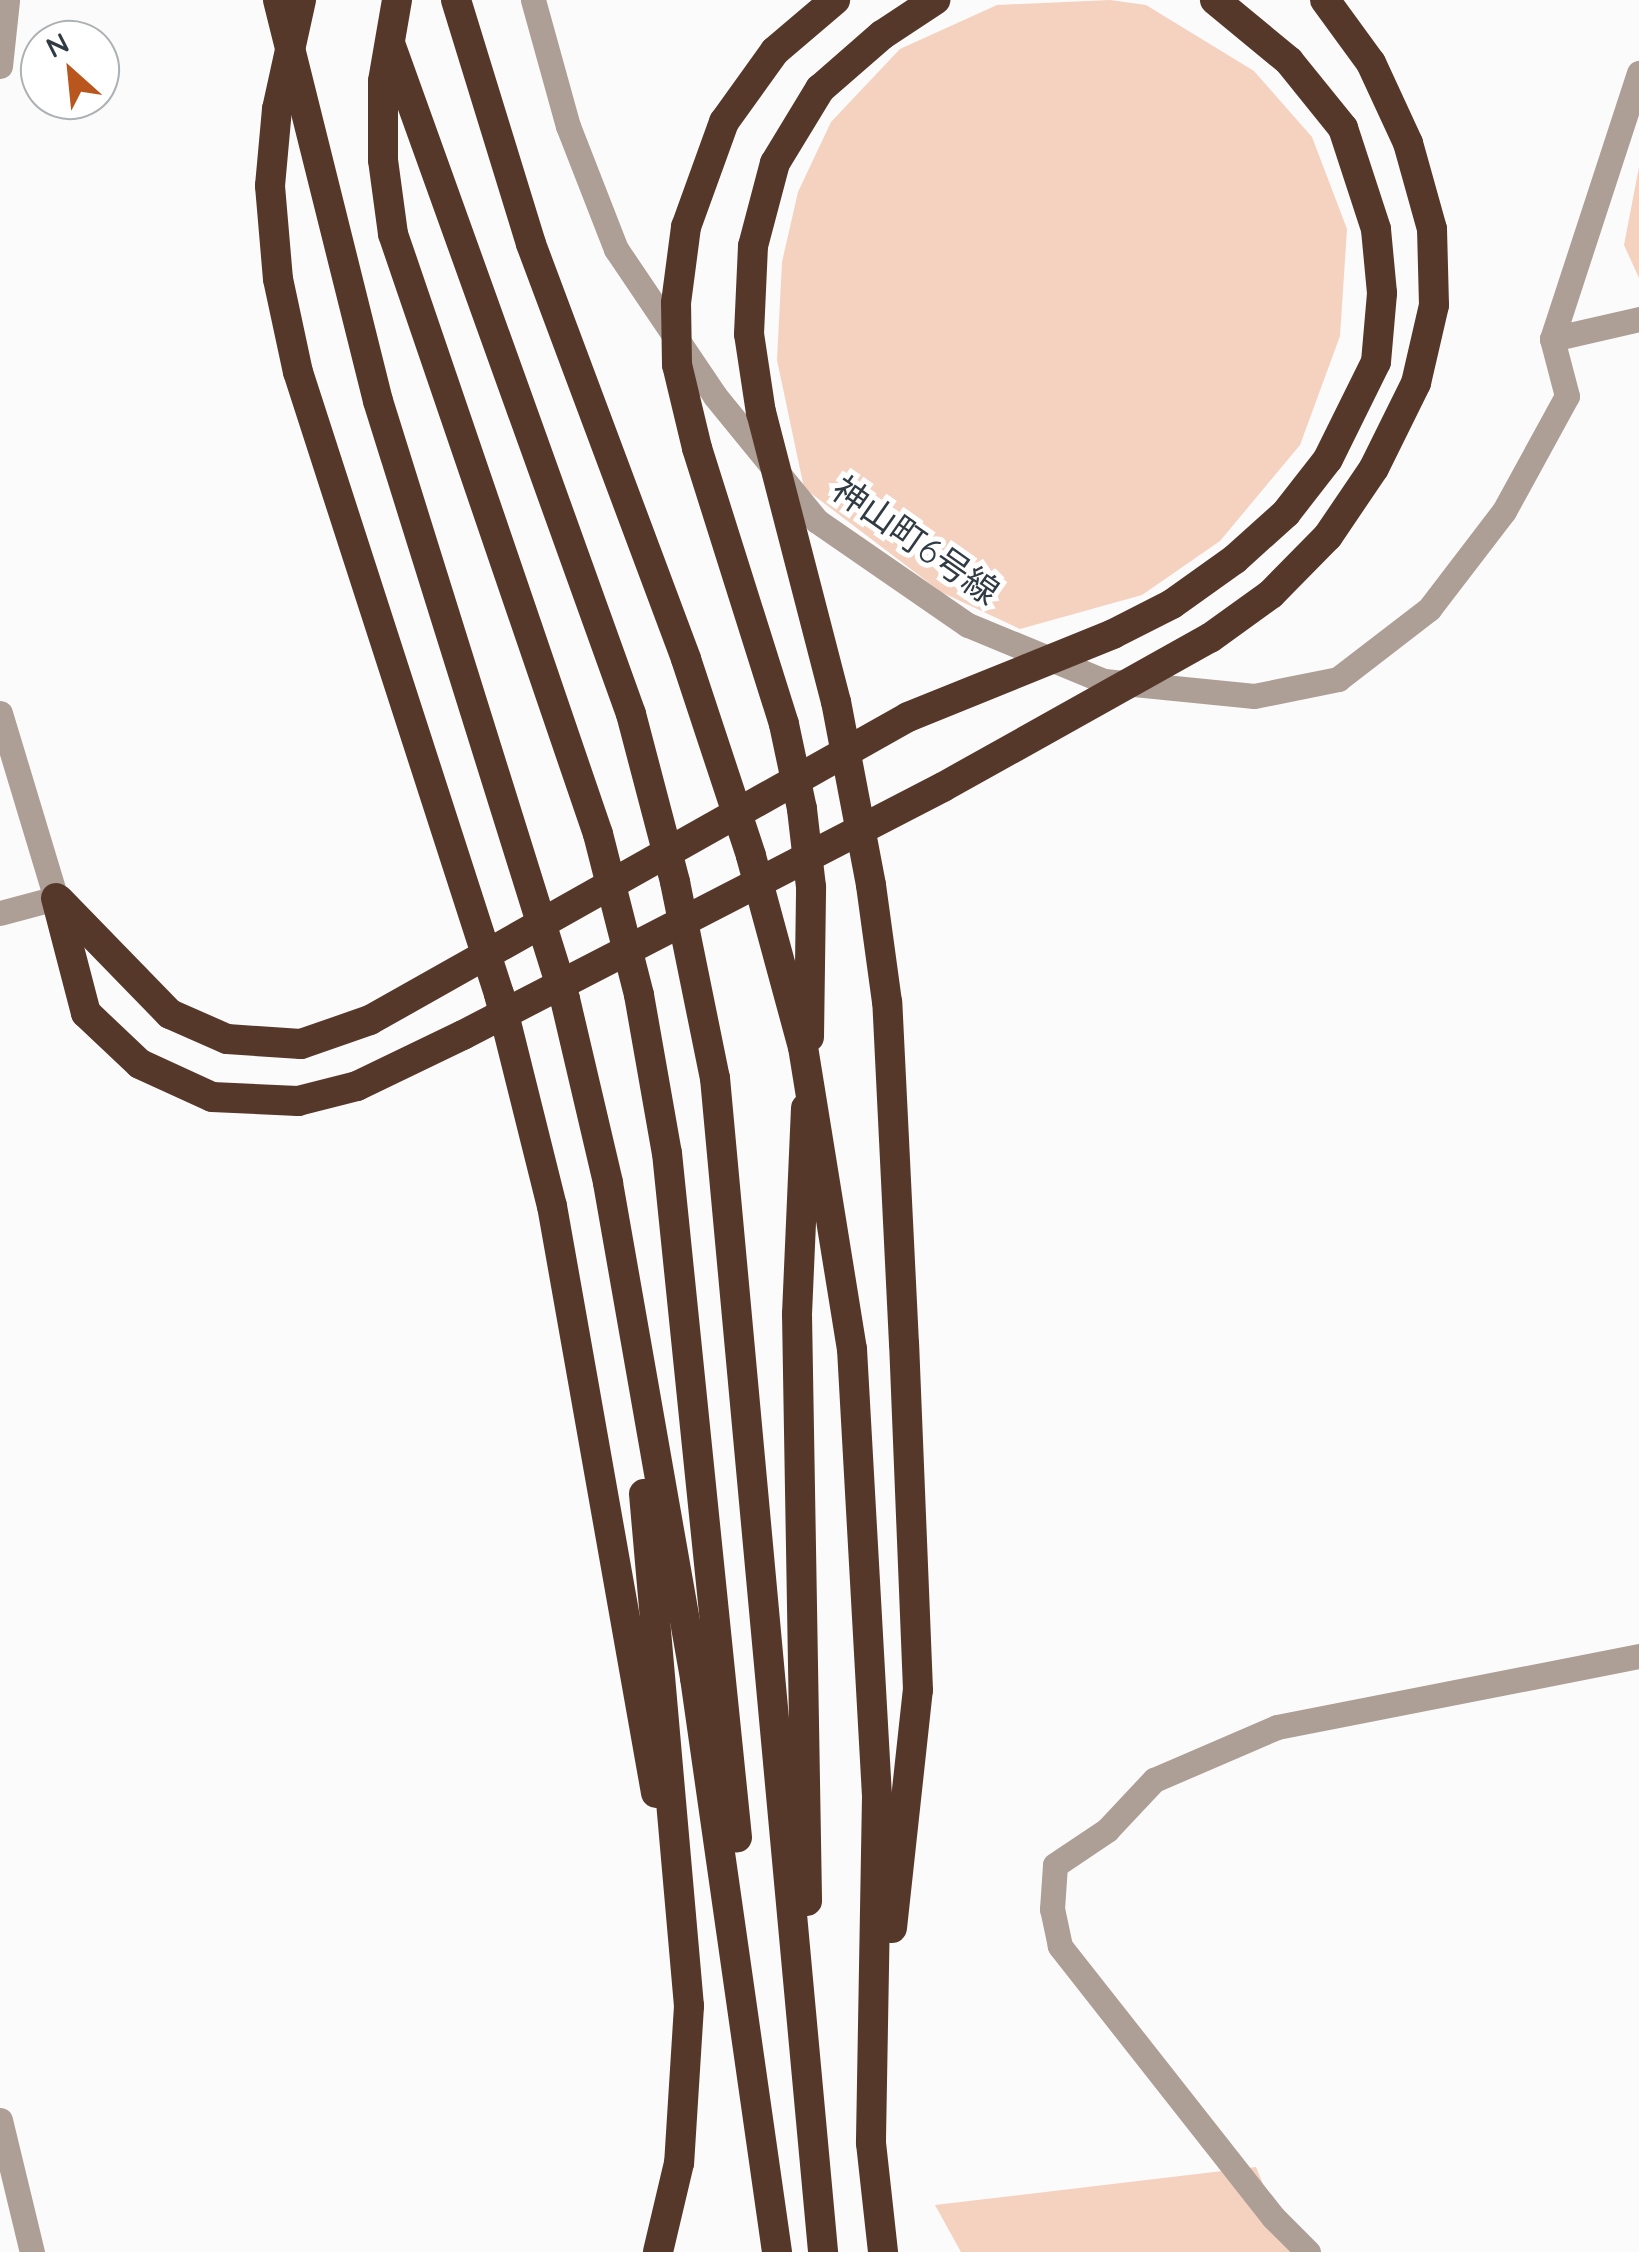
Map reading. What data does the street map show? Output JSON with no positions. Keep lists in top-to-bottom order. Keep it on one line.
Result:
{"streets":{"street":["神山町6号線"]},"north":"top left"}
